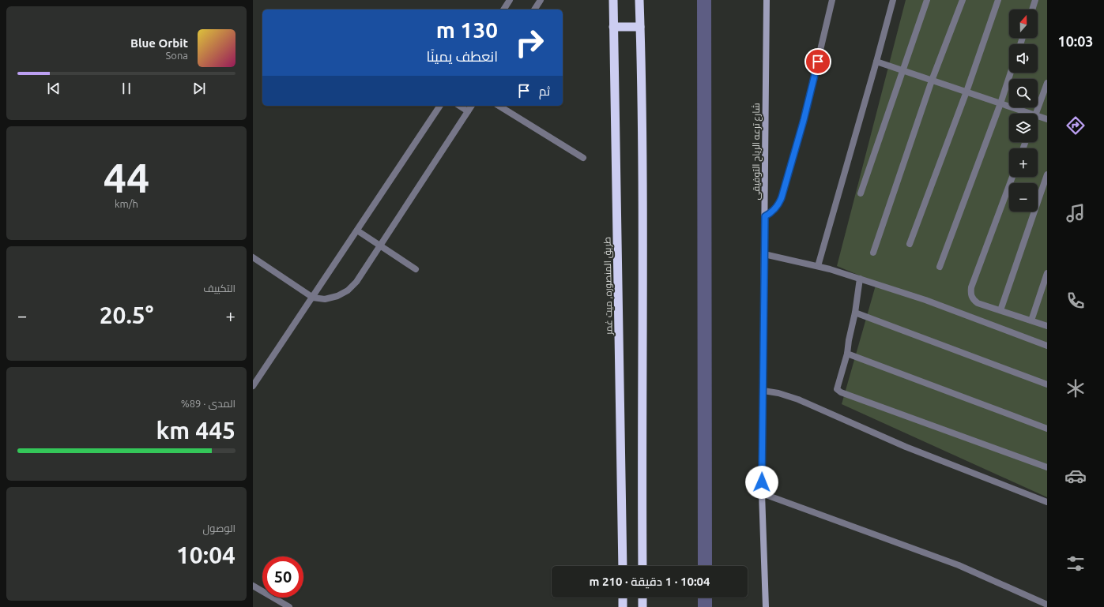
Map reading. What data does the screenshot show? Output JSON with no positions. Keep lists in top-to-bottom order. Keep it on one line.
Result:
{"streets":{"highway":["طريق المنصوره, ميت غمر"],"main road":["شارع ترعه الرياح التوفيقى"]},"north":"top","page":{"tabs":"10:03","map_buttons":["+","−"],"turn":["130 m","انعطف يمينًا"],"song":["Blue Orbit","Sona"],"then":"ثم","tile":[["44","km/h"],"التكييف",["المدى · 89%","445 km"],["الوصول","10:04"]],"heat":["−","20.5°","+"],"limit":"50","trip":"10:04 · 1 دقيقة · 210 m"}}
